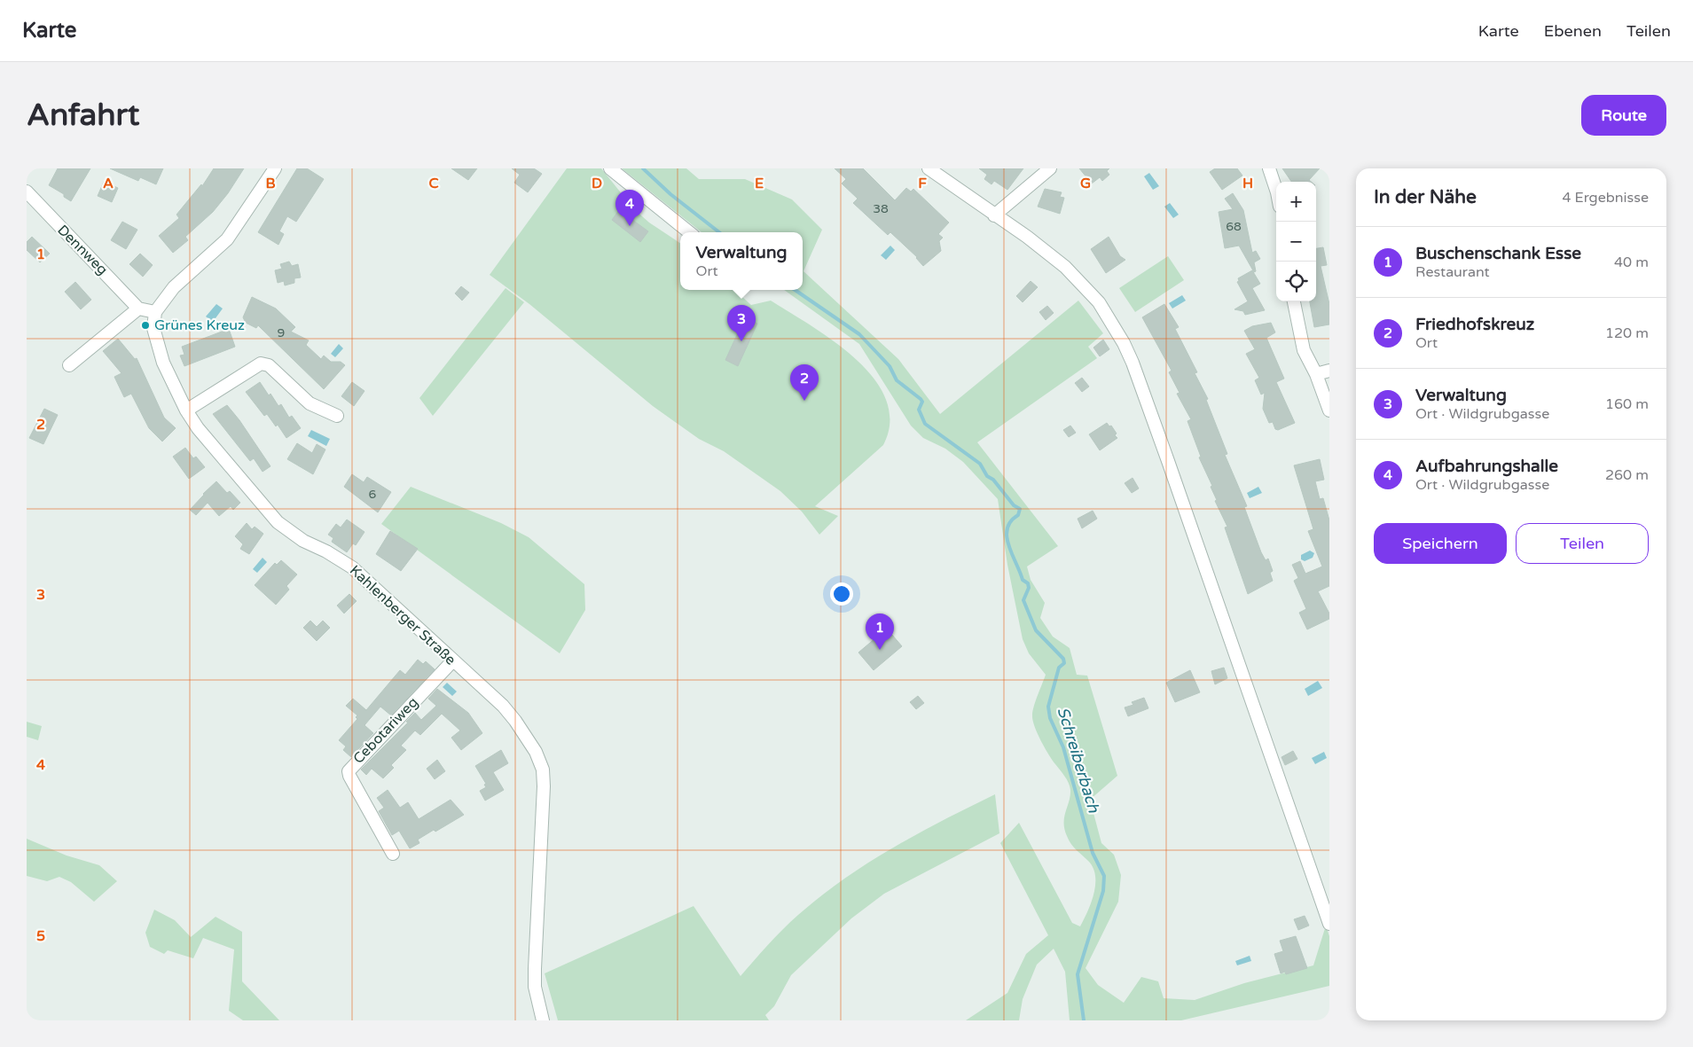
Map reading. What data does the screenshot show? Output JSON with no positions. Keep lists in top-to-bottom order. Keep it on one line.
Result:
{"streets":{"street":["Dennweg","Kahlenberger Straße","Cebotariweg"]},"crossings":[["Kahlenberger Straße","Cebotariweg"]],"water":["Schreiberbach"],"places":["Grünes Kreuz"],"house_numbers":["38","68","9","6"],"page":{"header":"Karte","nav":["Karte","Ebenen","Teilen"],"buttons":["Route",["Speichern","Teilen"]],"title":"Anfahrt","heading":["In der Nähe","4 Ergebnisse"],"map_buttons":["+","−"],"pins":["4","3","2","1"],"list":[{"mark":"1","name":"Buschenschank Esse","note":"Restaurant","value":"40 m"},{"mark":"2","name":"Friedhofskreuz","note":"Ort","value":"120 m"},{"mark":"3","name":"Verwaltung","note":"Ort · Wildgrubgasse","value":"160 m"},{"mark":"4","name":"Aufbahrungshalle","note":"Ort · Wildgrubgasse","value":"260 m"}],"popup":["Verwaltung","Ort"]},"grid":{"columns":["A","B","C","D","E","F","G","H"],"rows":["1","2","3","4","5"]}}
